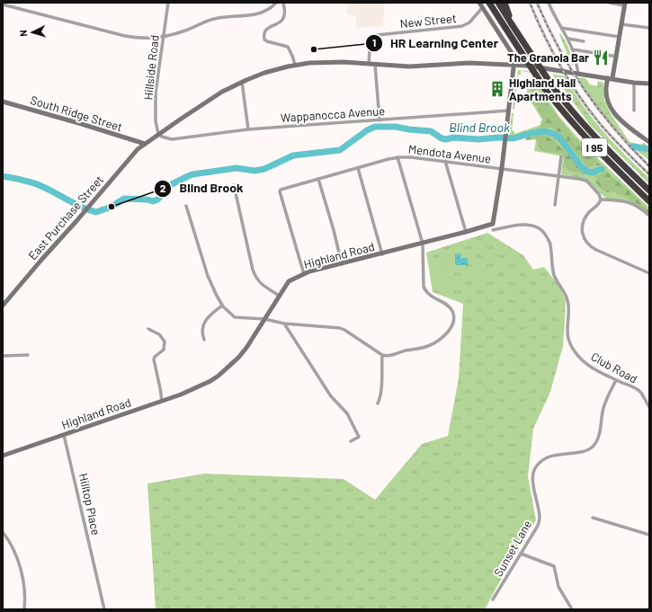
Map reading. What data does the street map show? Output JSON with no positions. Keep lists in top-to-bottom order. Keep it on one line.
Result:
{"streets":{"highway":["I 95"],"street":["New Street","Hillside Road","South Ridge Street","Wappanocca Avenue","Mendota Avenue","East Purchase Street","Highland Road","Club Road","Hilltop Place","Sunset Lane"]},"crossings":[["Hillside Road","Wappanocca Avenue"],["Hillside Road","East Purchase Street"],["South Ridge Street","East Purchase Street"],["Wappanocca Avenue","East Purchase Street"],["Wappanocca Avenue","Highland Road"],["Mendota Avenue","Highland Road"],["Highland Road","Hilltop Place"],["Club Road","Sunset Lane"]],"water":["Blind Brook"],"places":{"other":["HR Learning Center","Blind Brook"],"restaurant":["The Granola Bar"],"building":["Highland Hall Apartments"]},"north":"left"}
